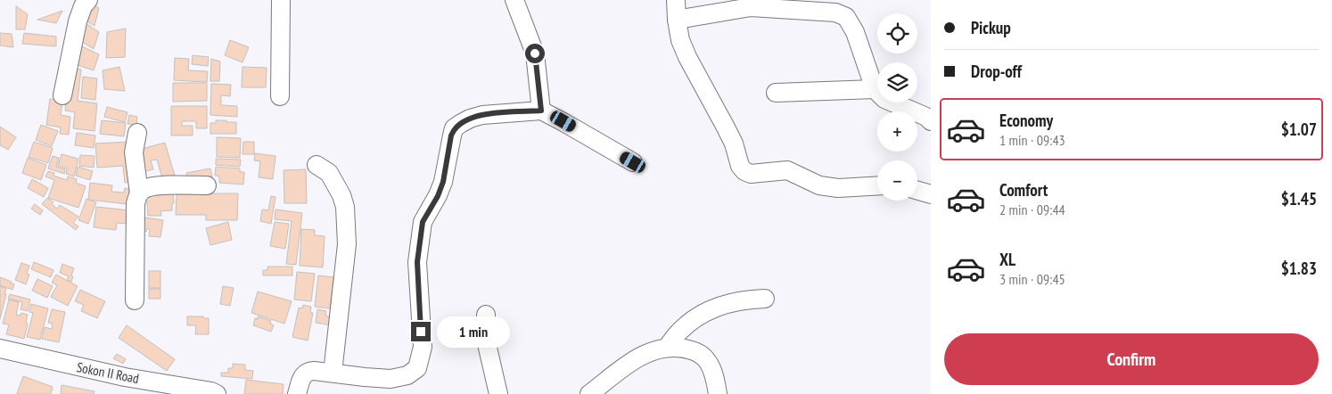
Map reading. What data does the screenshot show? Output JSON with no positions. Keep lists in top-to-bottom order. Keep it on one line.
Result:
{"streets":{"street":["Sokon II Road"]},"page":{"banner":["Pickup","Drop-off"],"map_buttons":["+","−"],"list":[{"name":"Economy","note":"1 min · 09:43","value":"$1.07"},{"name":"Comfort","note":"2 min · 09:44","value":"$1.45"},{"name":"XL","note":"3 min · 09:45","value":"$1.83"}],"bubble":"1 min","buttons":"Confirm"}}
